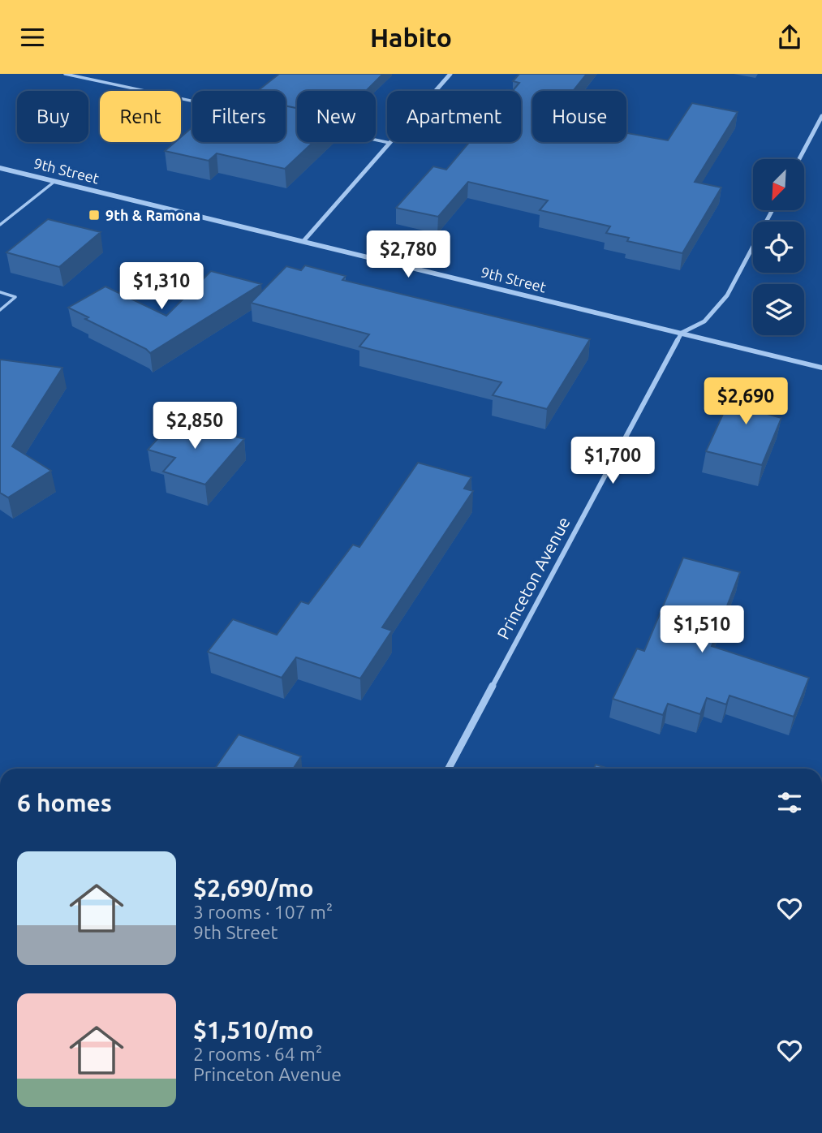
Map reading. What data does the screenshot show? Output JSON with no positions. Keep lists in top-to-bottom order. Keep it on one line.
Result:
{"streets":{"street":["9th Street","Princeton Avenue"]},"crossings":[["9th Street","Princeton Avenue"]],"places":{"transit":["9th & Ramona"]},"north":"bottom left","page":{"header":"Habito","chip":["Buy","Rent","Filters","New","Apartment","House"],"price":["$2,780","$1,310","$2,690","$2,850","$1,700","$1,510"],"heading":"6 homes","list":[{"name":"$2,690/mo","note":"3 rooms · 107 m² · 9th Street"},{"name":"$1,510/mo","note":"2 rooms · 64 m² · Princeton Avenue"}]}}
